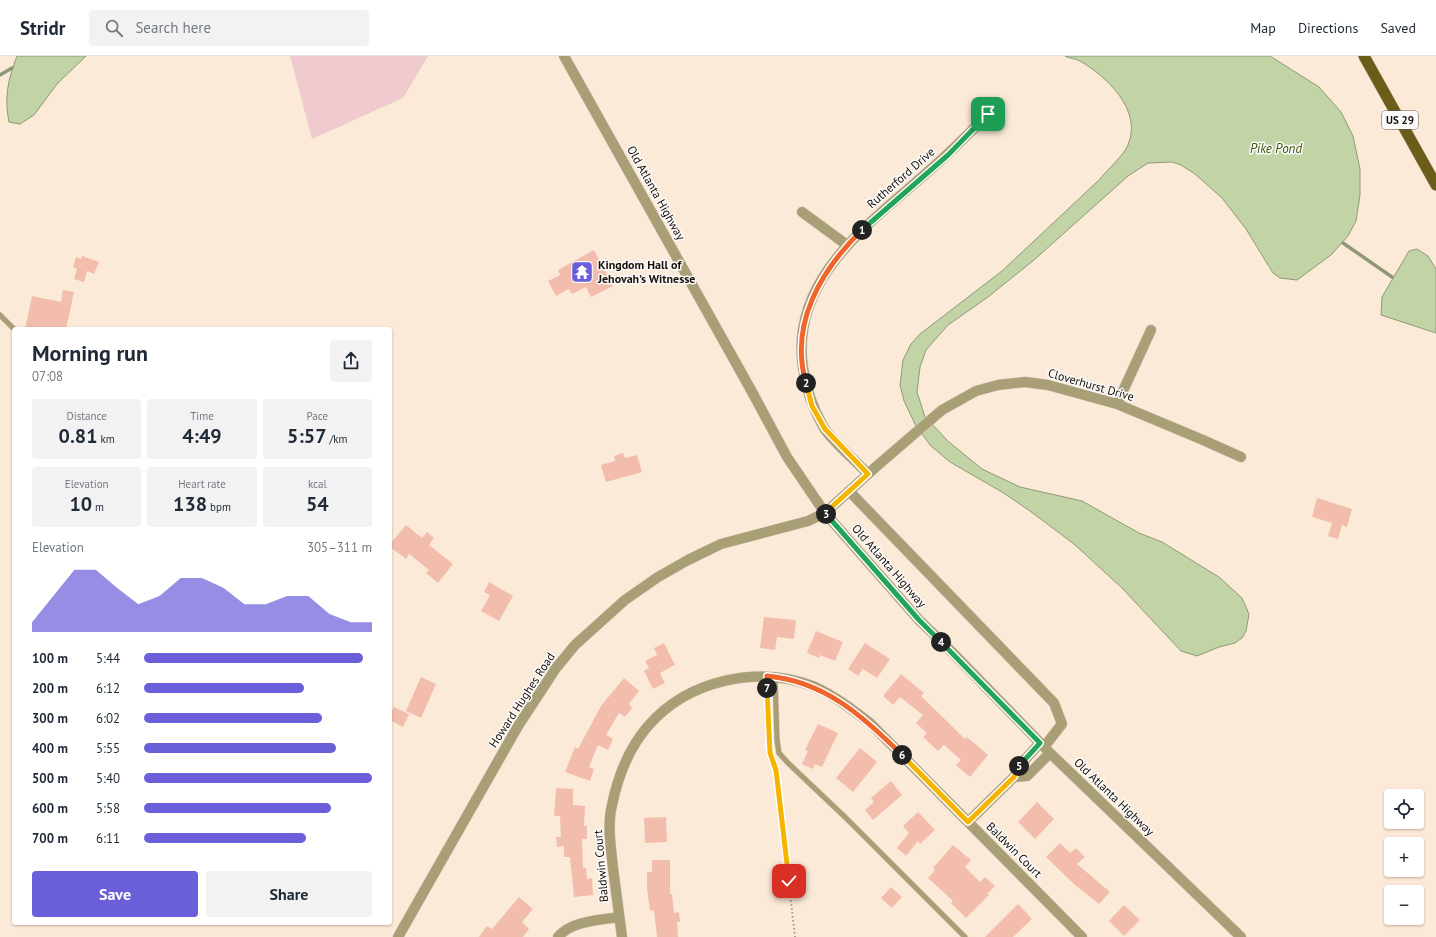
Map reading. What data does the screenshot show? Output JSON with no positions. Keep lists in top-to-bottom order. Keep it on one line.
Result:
{"streets":{"main road":["US 29"],"street":["Rutherford Drive","Old Atlanta Highway","Cloverhurst Drive","Howard Hughes Road","Baldwin Court"]},"crossings":[["Rutherford Drive","Cloverhurst Drive"],["Old Atlanta Highway","Cloverhurst Drive"],["Old Atlanta Highway","Howard Hughes Road"],["Cloverhurst Drive","Howard Hughes Road"]],"water":["Pike Pond"],"places":{"temple":["Kingdom Hall of Jehovah’s Witnesse"]},"page":{"header":"Stridr","search":"Search here","nav":["Map","Directions","Saved"],"pins":["1","2","3","4","7","6","5"],"heading":["Morning run","07:08"],"stats":[["Distance","0.81 km"],["Time","4:49"],["Pace","5:57 /km"],["Elevation","10 m"],["Heart rate","138 bpm"],["kcal","54"]],"chart":["Elevation","305–311 m"],"list":[{"name":"100 m","note":"5:44"},{"name":"200 m","note":"6:12"},{"name":"300 m","note":"6:02"},{"name":"400 m","note":"5:55"},{"name":"500 m","note":"5:40"},{"name":"600 m","note":"5:58"},{"name":"700 m","note":"6:11"}],"map_buttons":["+","−"],"buttons":["Save","Share"]}}
